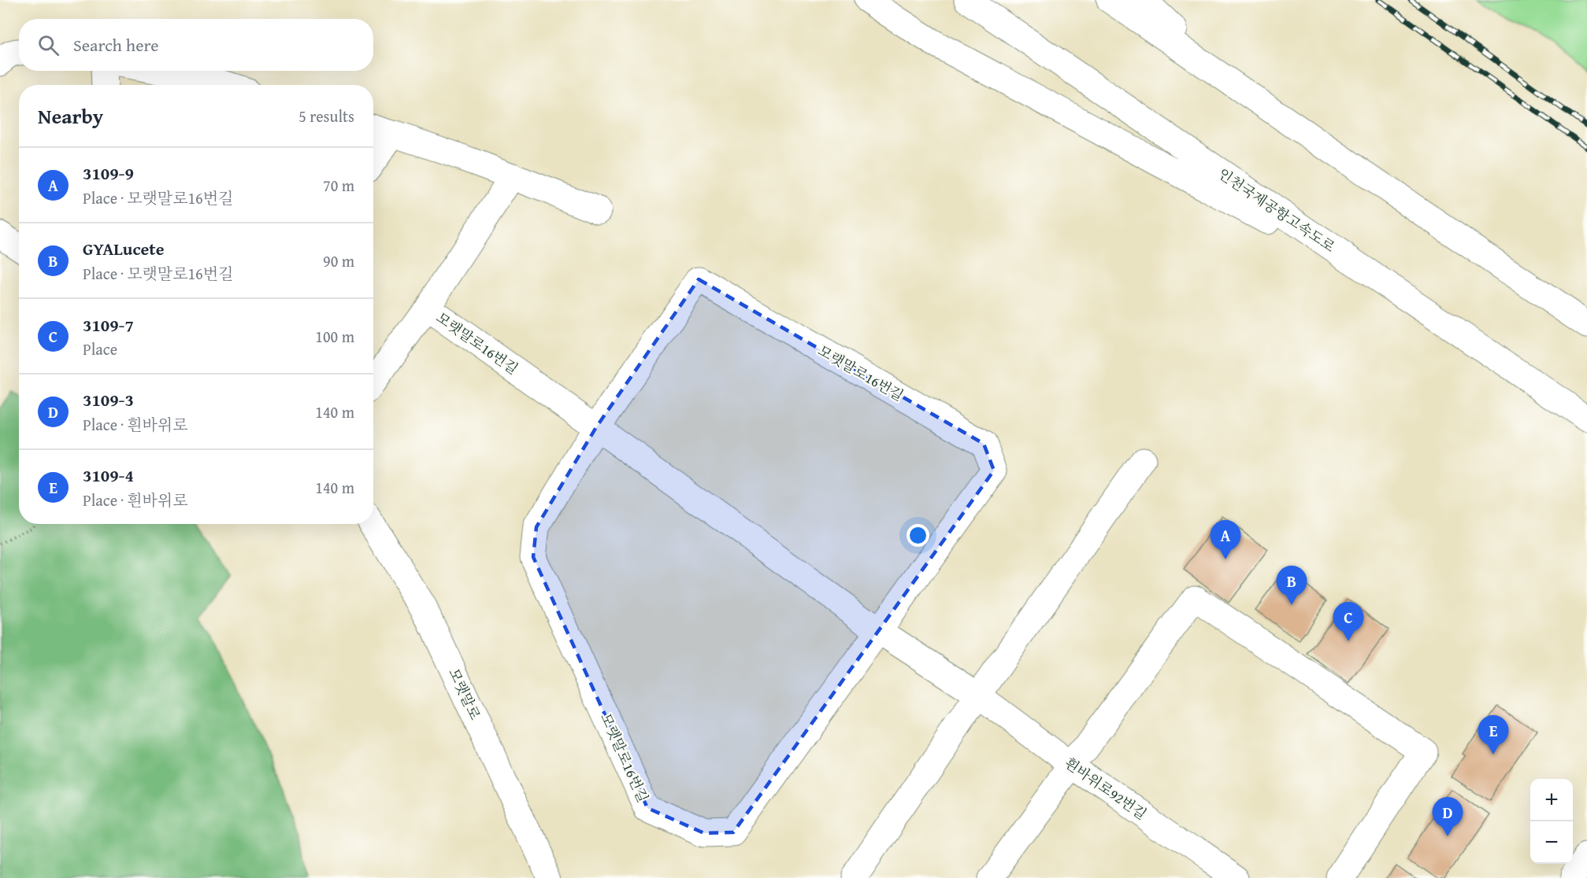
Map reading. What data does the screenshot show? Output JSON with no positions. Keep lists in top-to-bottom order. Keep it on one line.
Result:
{"streets":{"main road":["인천국제공항고속도로","모랫말로16번길","모랫말로","흰바위로92번길"]},"crossings":[["모랫말로16번길","흰바위로92번길"]],"page":{"search":"Search here","heading":["Nearby","5 results"],"list":[{"mark":"A","name":"3109-9","note":"Place · 모랫말로16번길","value":"70 m"},{"mark":"B","name":"GYALucete","note":"Place · 모랫말로16번길","value":"90 m"},{"mark":"C","name":"3109-7","note":"Place","value":"100 m"},{"mark":"D","name":"3109-3","note":"Place · 흰바위로","value":"140 m"},{"mark":"E","name":"3109-4","note":"Place · 흰바위로","value":"140 m"}],"pins":["A","B","C","E","D"],"map_buttons":["+","−"]}}
